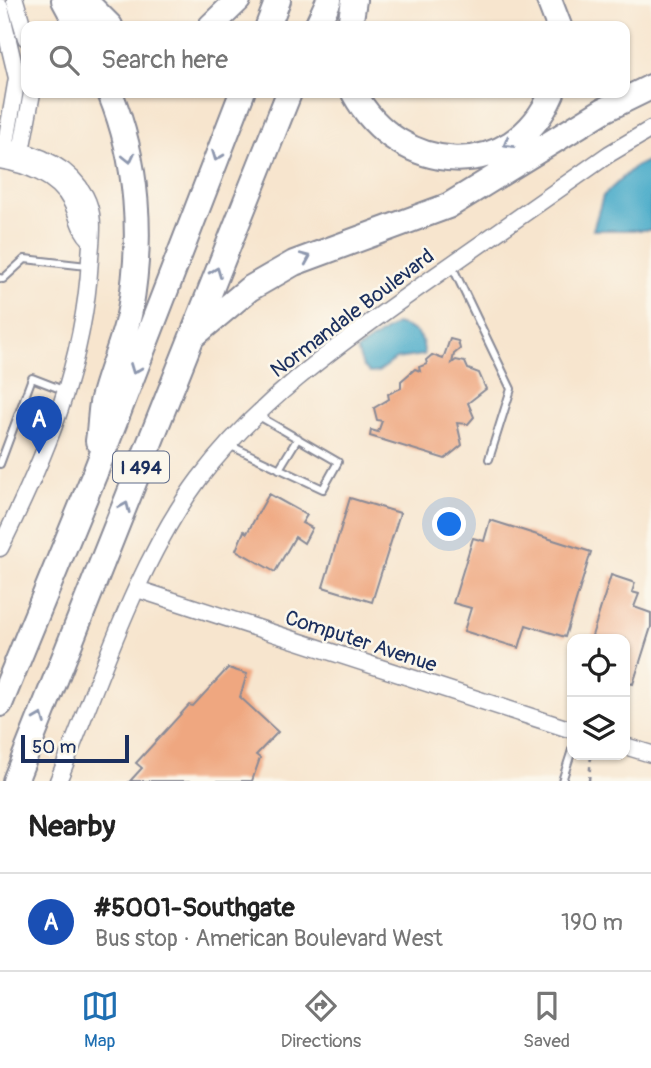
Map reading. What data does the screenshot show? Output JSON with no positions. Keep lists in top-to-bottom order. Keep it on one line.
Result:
{"streets":{"highway":["I 494"],"street":["Normandale Boulevard","Computer Avenue"]},"crossings":[["Normandale Boulevard","Computer Avenue"]],"scale_bar":"50 m","page":{"search":"Search here","pins":"A","scale":"50 m","heading":"Nearby","list":[{"mark":"A","name":"#5001-Southgate","note":"Bus stop · American Boulevard West","value":"190 m"}],"nav":["Map","Directions","Saved"]}}
